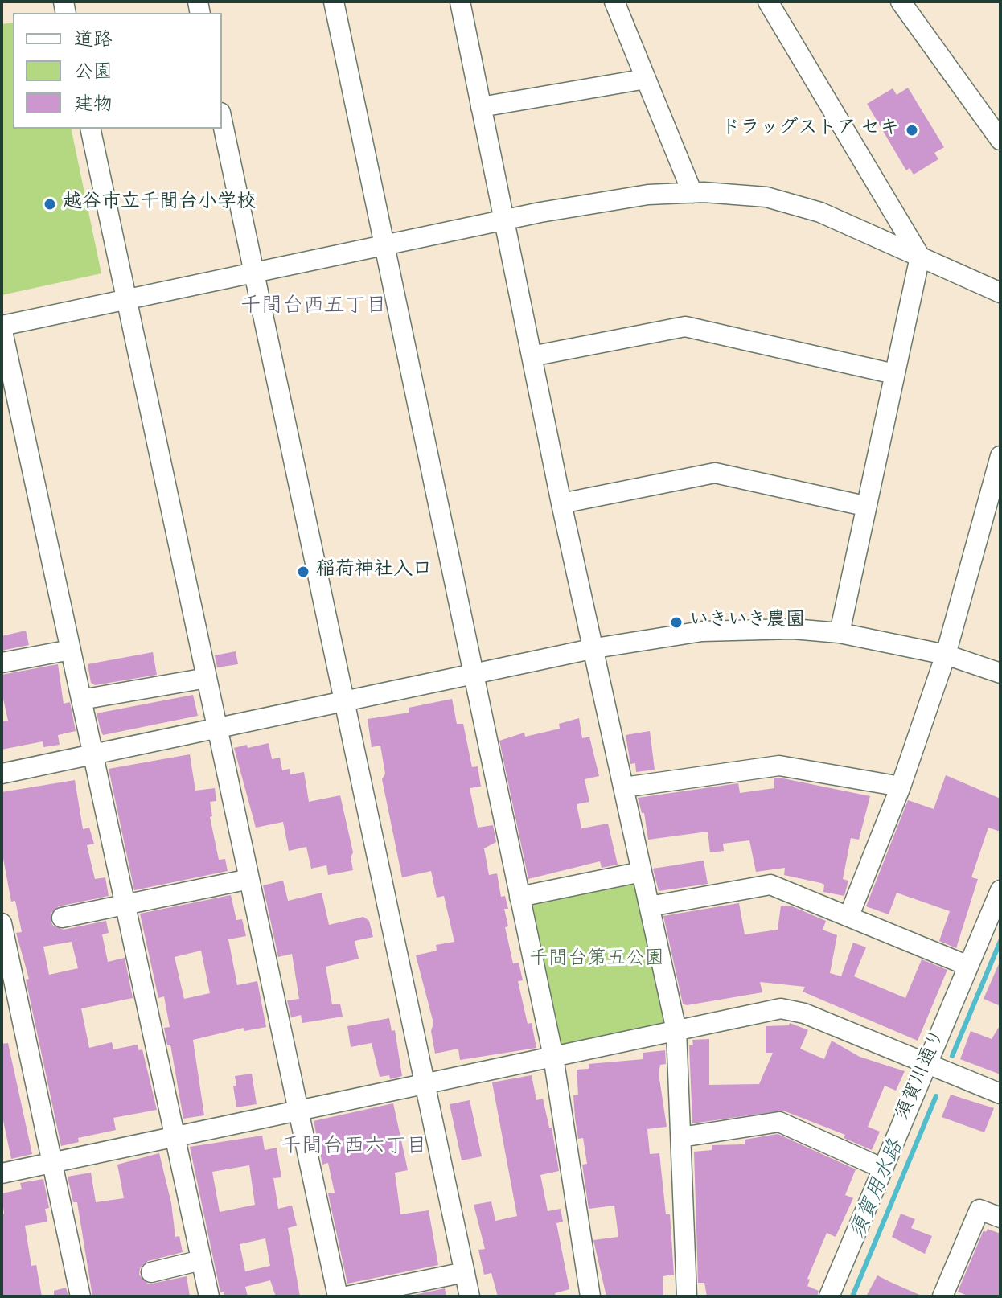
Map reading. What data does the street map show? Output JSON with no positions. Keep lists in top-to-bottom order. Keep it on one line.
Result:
{"streets":{"street":["須賀川通り"]},"districts":["千間台西五丁目","千間台西六丁目"],"water":["須賀用水路"],"parks":["千間台第五公園"],"places":["ドラッグストア セキ","越谷市立千間台小学校","稲荷神社入口","いきいき農園"],"legend":["道路","公園","建物"]}
